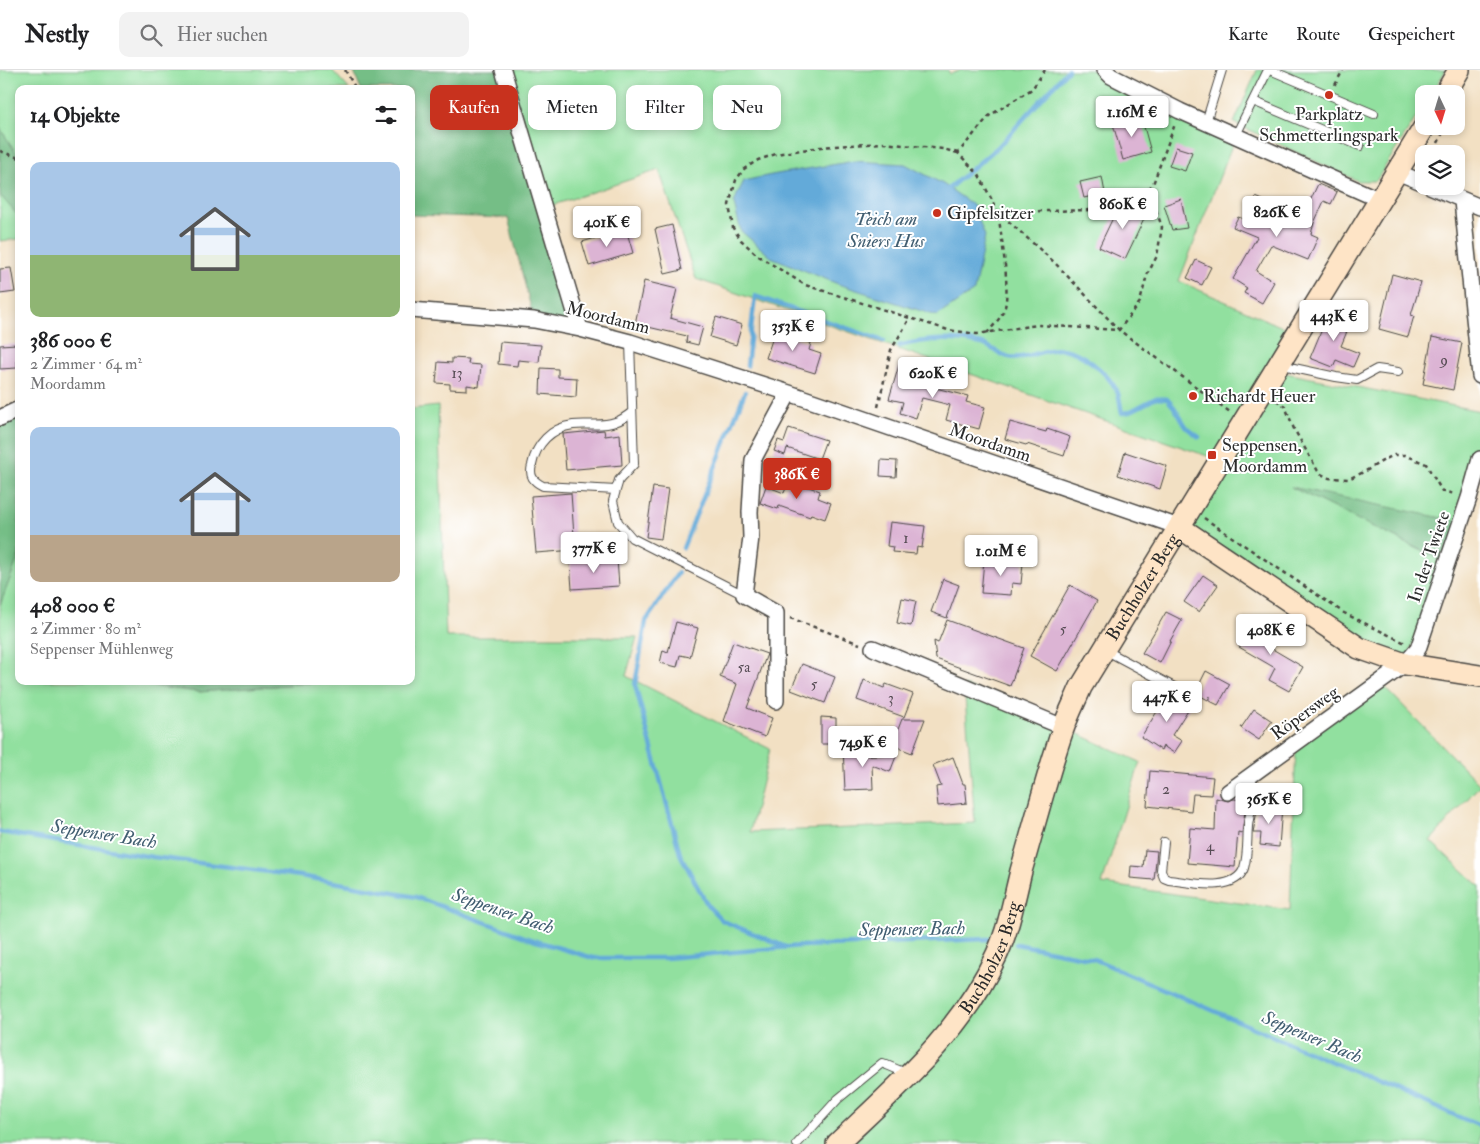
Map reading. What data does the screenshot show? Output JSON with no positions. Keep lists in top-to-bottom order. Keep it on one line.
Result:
{"streets":{"main road":["Buchholzer Berg"],"street":["Moordamm","In der Twiete","Röpersweg"]},"crossings":[["Moordamm","Buchholzer Berg"],["In der Twiete","Röpersweg"]],"water":["Teich am Sniers Hus","Seppenser Bach"],"places":{"other":["Parkplatz Schmetterlingspark","Gipfelsitzer","Richardt Heuer"],"transit":["Seppensen, Moordamm"]},"house_numbers":["9","13","1","5","5a","5","3","2","4"],"north":"bottom","page":{"header":"Nestly","search":"Hier suchen","nav":["Karte","Route","Gespeichert"],"chip":["Kaufen","Mieten","Filter","Neu"],"heading":"14 Objekte","price":["1.16M €","860K €","826K €","401K €","443K €","353K €","620K €","386K €","377K €","1.01M €","408K €","447K €","749K €","365K €"],"list":[{"name":"386 000 €","note":"2 Zimmer · 64 m² · Moordamm"},{"name":"408 000 €","note":"2 Zimmer · 80 m² · Seppenser Mühlenweg"}]}}
